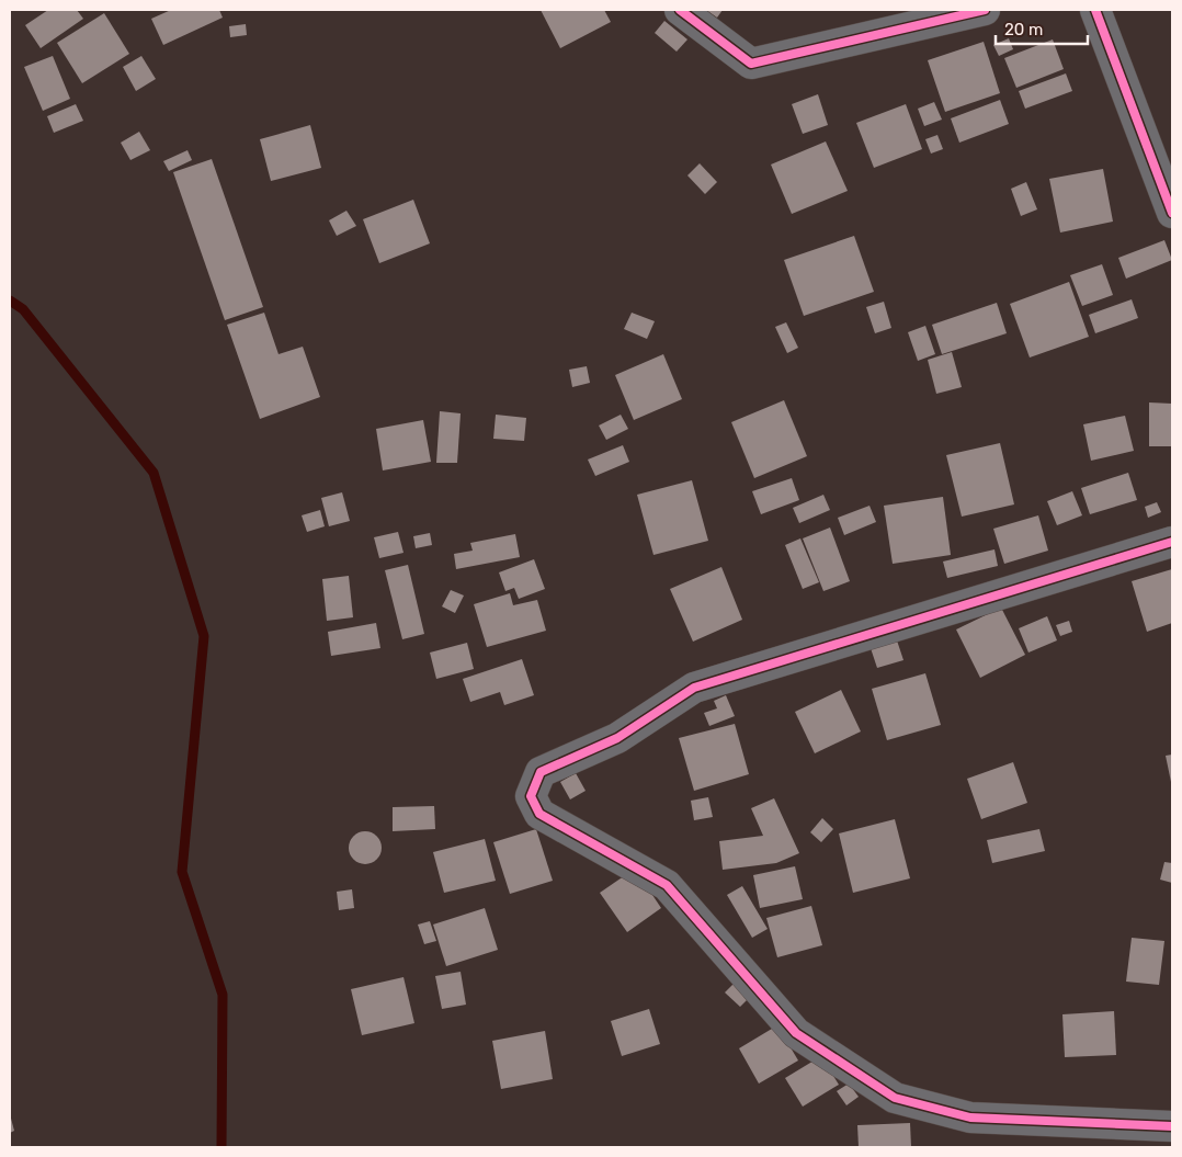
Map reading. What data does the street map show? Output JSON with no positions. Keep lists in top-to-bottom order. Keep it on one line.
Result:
{"scale_bar":"20 m"}
